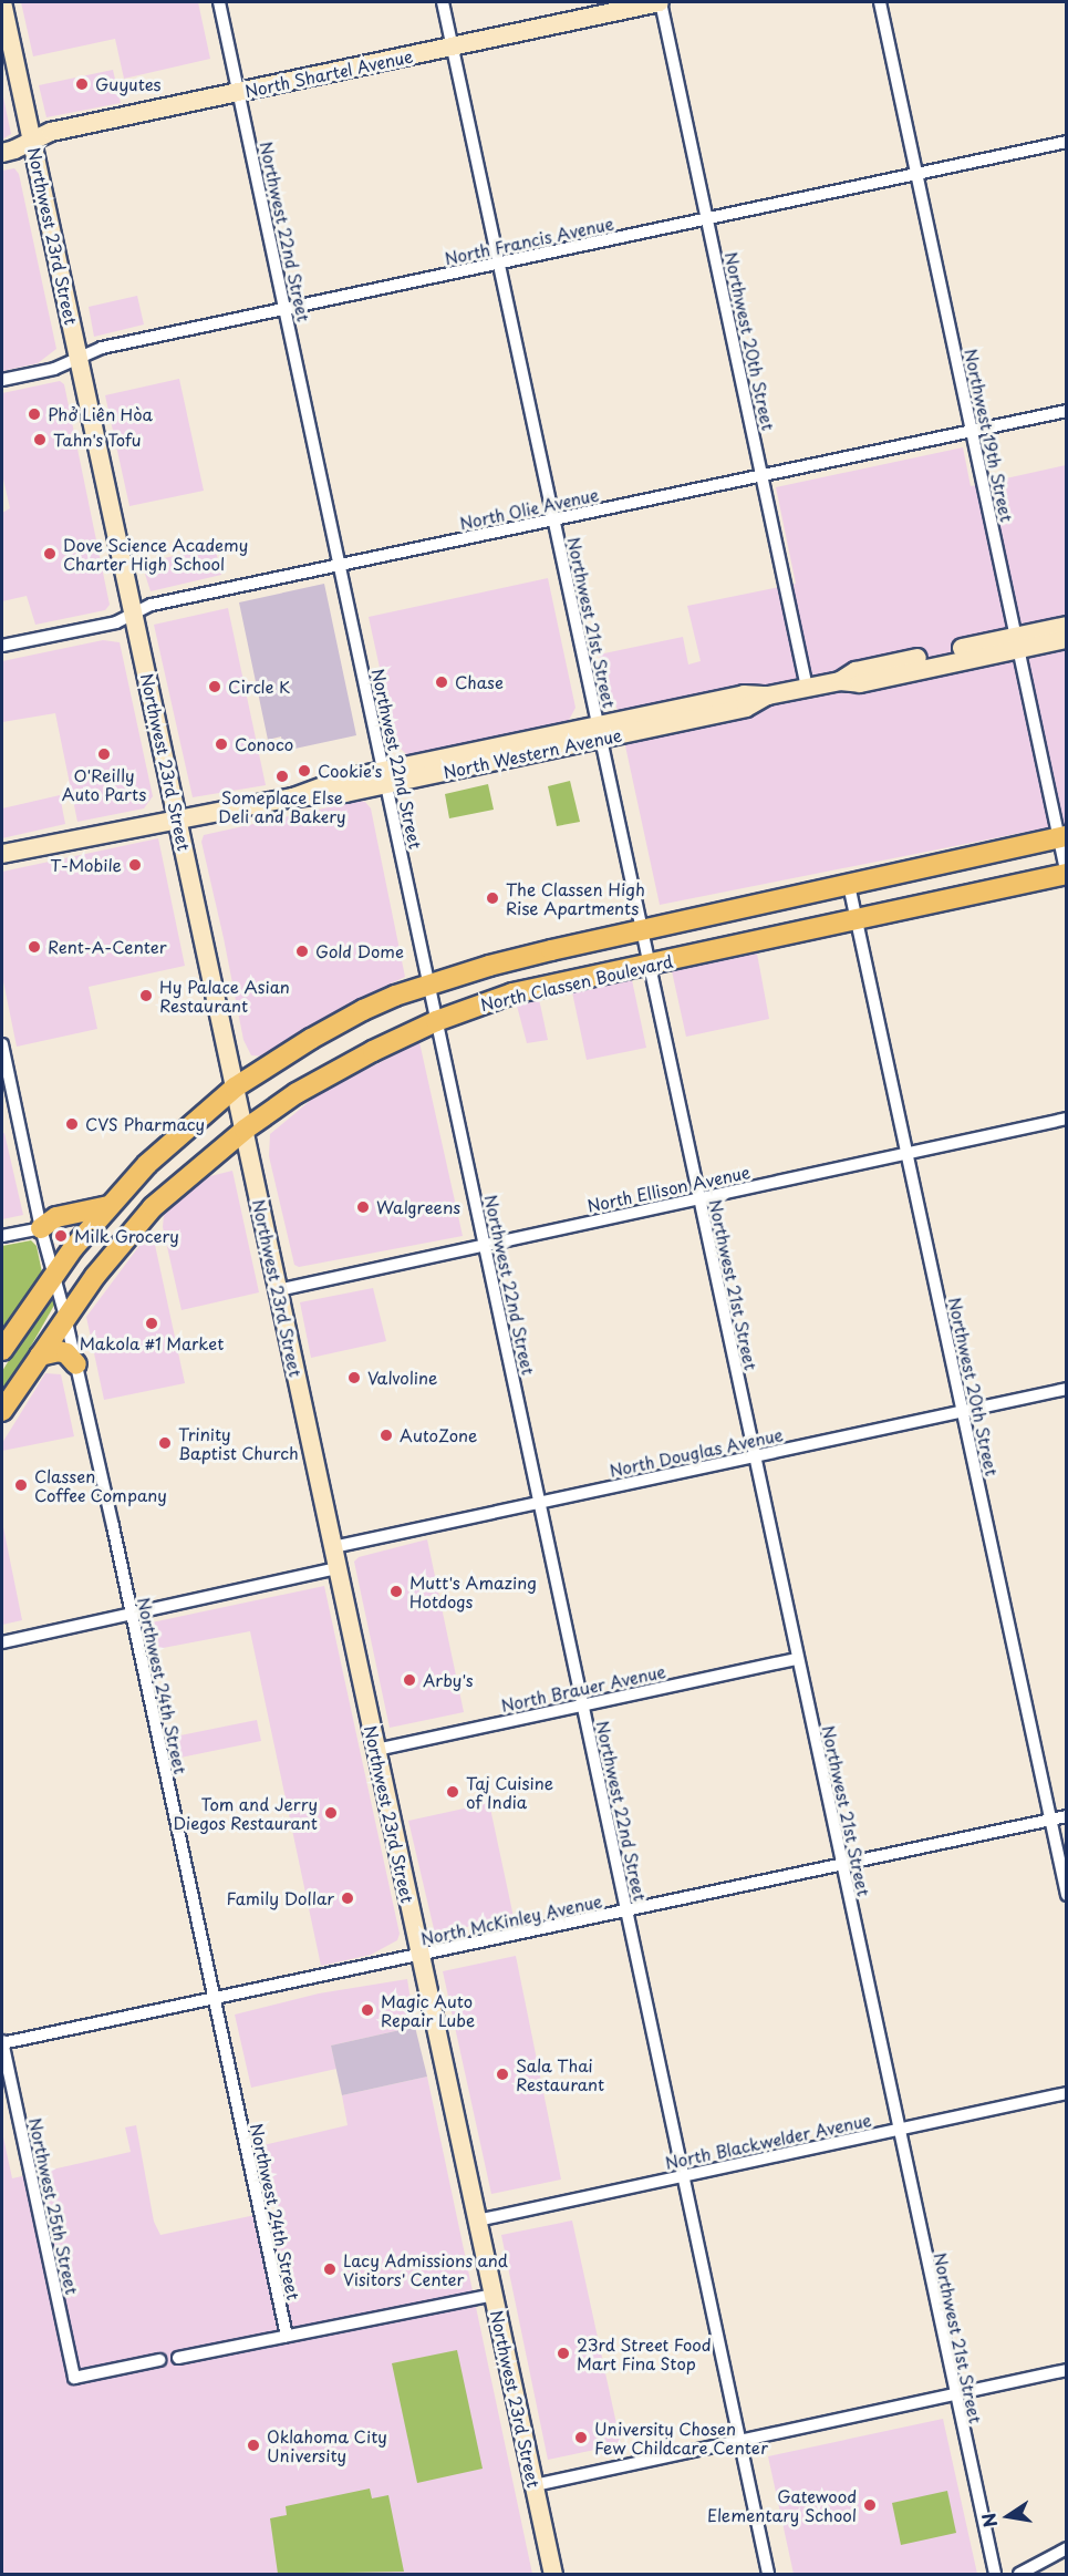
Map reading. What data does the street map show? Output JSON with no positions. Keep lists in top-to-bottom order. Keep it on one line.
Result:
{"streets":{"main road":["North Shartel Avenue","Northwest 23rd Street","North Western Avenue","North Classen Boulevard"],"street":["Northwest 22nd Street","North Francis Avenue","Northwest 20th Street","Northwest 19th Street","North Olie Avenue","Northwest 21st Street","North Ellison Avenue","North Douglas Avenue","Northwest 24th Street","North Brauer Avenue","North McKinley Avenue","North Blackwelder Avenue","Northwest 25th Street"]},"crossings":[["North Shartel Avenue","Northwest 22nd Street"],["North Shartel Avenue","Northwest 23rd Street"],["North Shartel Avenue","Northwest 20th Street"],["North Shartel Avenue","Northwest 21st Street"],["Northwest 22nd Street","North Francis Avenue"],["Northwest 22nd Street","North Olie Avenue"],["Northwest 22nd Street","North Western Avenue"],["Northwest 22nd Street","North Classen Boulevard"],["Northwest 22nd Street","North Ellison Avenue"],["Northwest 22nd Street","North Douglas Avenue"],["Northwest 22nd Street","North Brauer Avenue"],["Northwest 22nd Street","North McKinley Avenue"],["Northwest 22nd Street","North Blackwelder Avenue"],["Northwest 23rd Street","North Francis Avenue"],["Northwest 23rd Street","North Olie Avenue"],["Northwest 23rd Street","North Western Avenue"],["Northwest 23rd Street","North Classen Boulevard"],["Northwest 23rd Street","North Ellison Avenue"],["Northwest 23rd Street","North Douglas Avenue"],["Northwest 23rd Street","North Brauer Avenue"],["Northwest 23rd Street","North McKinley Avenue"],["Northwest 23rd Street","North Blackwelder Avenue"],["North Francis Avenue","Northwest 20th Street"],["North Francis Avenue","Northwest 19th Street"],["North Francis Avenue","Northwest 21st Street"],["Northwest 20th Street","North Olie Avenue"],["Northwest 20th Street","North Western Avenue"],["Northwest 20th Street","North Classen Boulevard"],["Northwest 20th Street","North Ellison Avenue"],["Northwest 20th Street","North Douglas Avenue"],["Northwest 20th Street","North McKinley Avenue"],["Northwest 19th Street","North Olie Avenue"],["Northwest 19th Street","North Western Avenue"],["Northwest 19th Street","North Classen Boulevard"],["North Olie Avenue","Northwest 21st Street"],["Northwest 21st Street","North Western Avenue"],["Northwest 21st Street","North Classen Boulevard"],["Northwest 21st Street","North Ellison Avenue"],["Northwest 21st Street","North Douglas Avenue"],["Northwest 21st Street","North Brauer Avenue"],["Northwest 21st Street","North McKinley Avenue"],["Northwest 21st Street","North Blackwelder Avenue"],["North Classen Boulevard","Northwest 24th Street"],["Northwest 24th Street","North McKinley Avenue"],["North McKinley Avenue","Northwest 25th Street"]],"places":["Guyutes","Phở Liên Hòa","Tahn's Tofu","Dove Science Academy Charter High School","Chase","Circle K","Conoco","O'Reilly Auto Parts","Cookie's","Someplace Else Deli and Bakery","T-Mobile","The Classen High Rise Apartments","Rent-A-Center","Gold Dome","Hy Palace Asian Restaurant","CVS Pharmacy","Walgreens","Milk Grocery","Makola #1 Market","Valvoline","AutoZone","Trinity Baptist Church","Classen Coffee Company","Mutt's Amazing Hotdogs","Arby's","Taj Cuisine of India","Tom and Jerry Diegos Restaurant","Family Dollar","Magic Auto Repair Lube","Sala Thai Restaurant","Lacy Admissions and Visitors' Center","23rd Street Food Mart Fina Stop","University Chosen Few Childcare Center","Oklahoma City University","Gatewood Elementary School"],"north":"left"}
